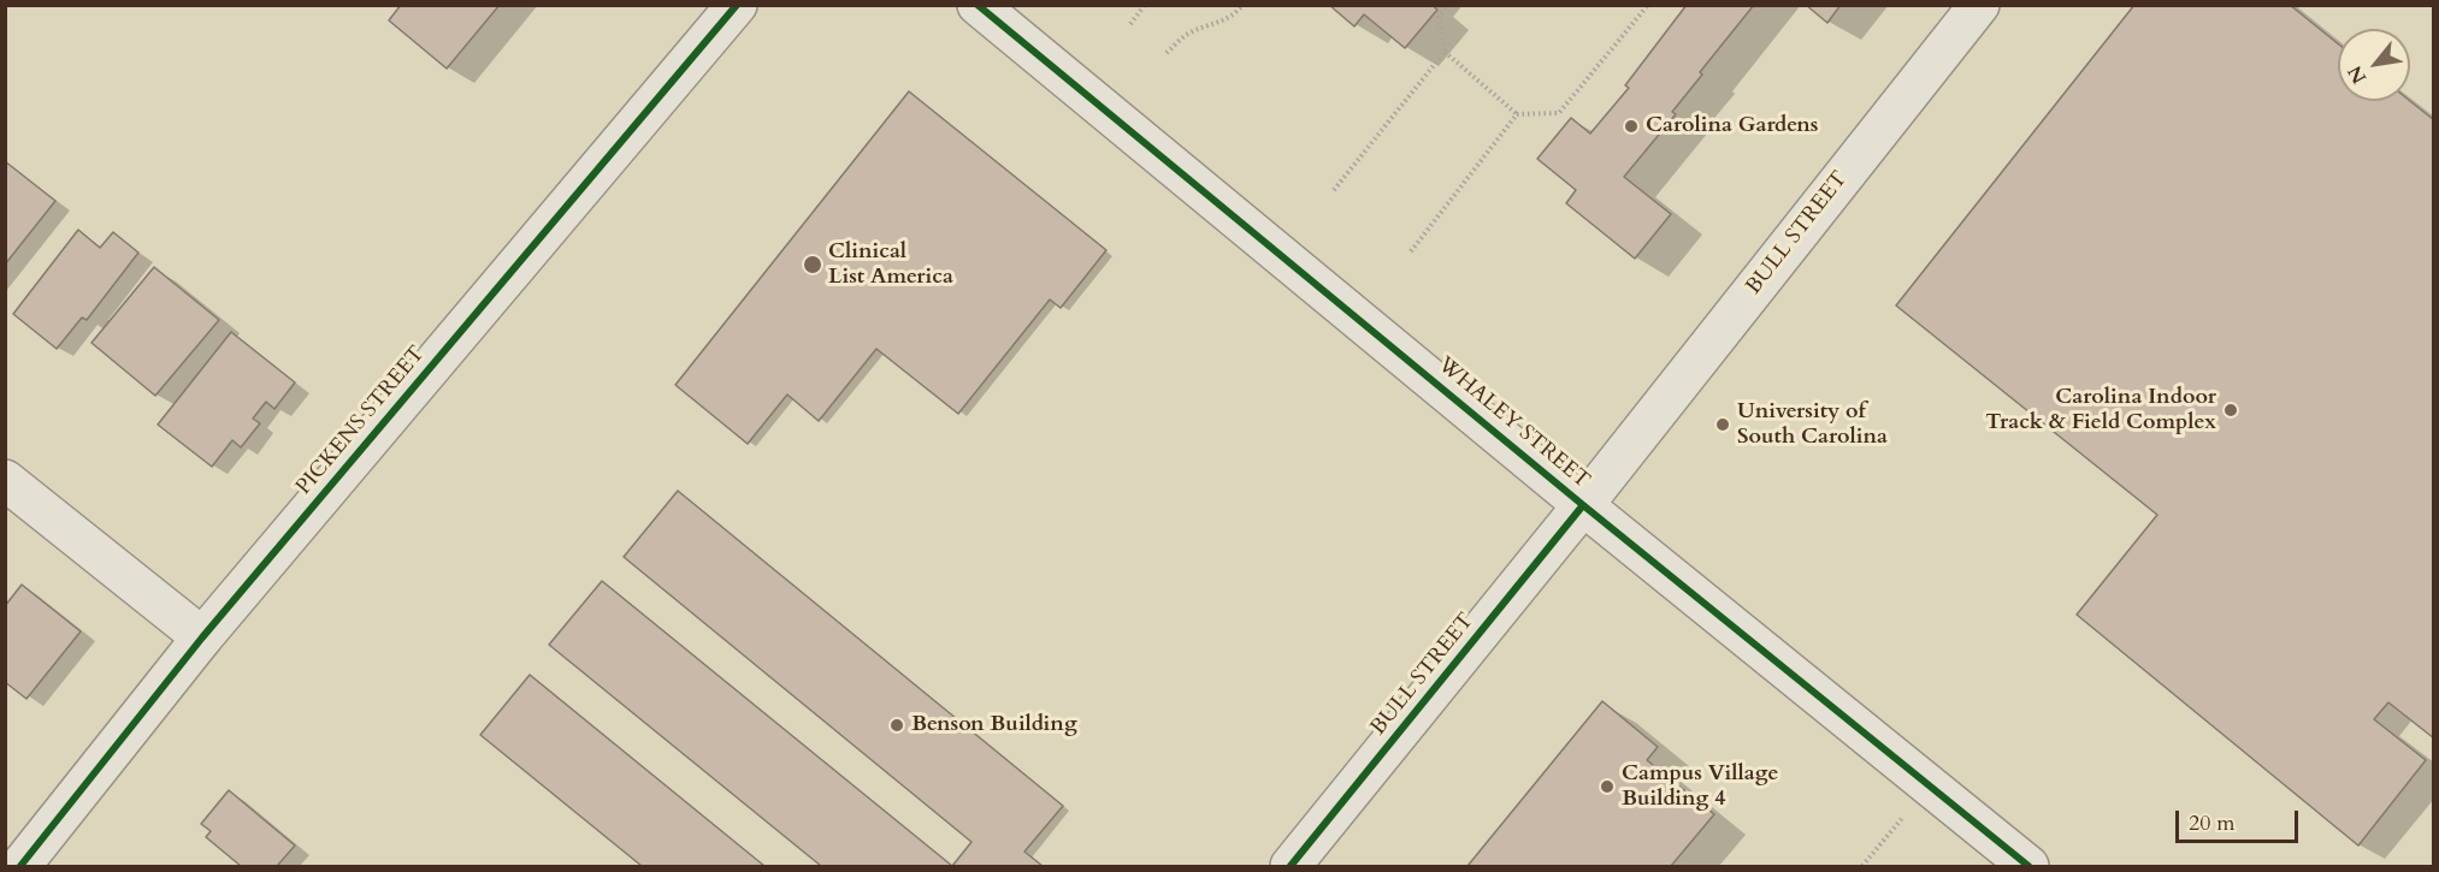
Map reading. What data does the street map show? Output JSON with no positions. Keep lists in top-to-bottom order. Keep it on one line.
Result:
{"streets":{"street":["BULL STREET","PICKENS STREET","WHALEY STREET"]},"crossings":[["BULL STREET","WHALEY STREET"]],"places":["Carolina Gardens","Clinical List America","Carolina Indoor Track & Field Complex","University of South Carolina","Benson Building","Campus Village Building 4"],"scale_bar":"20 m","north":"bottom left"}
